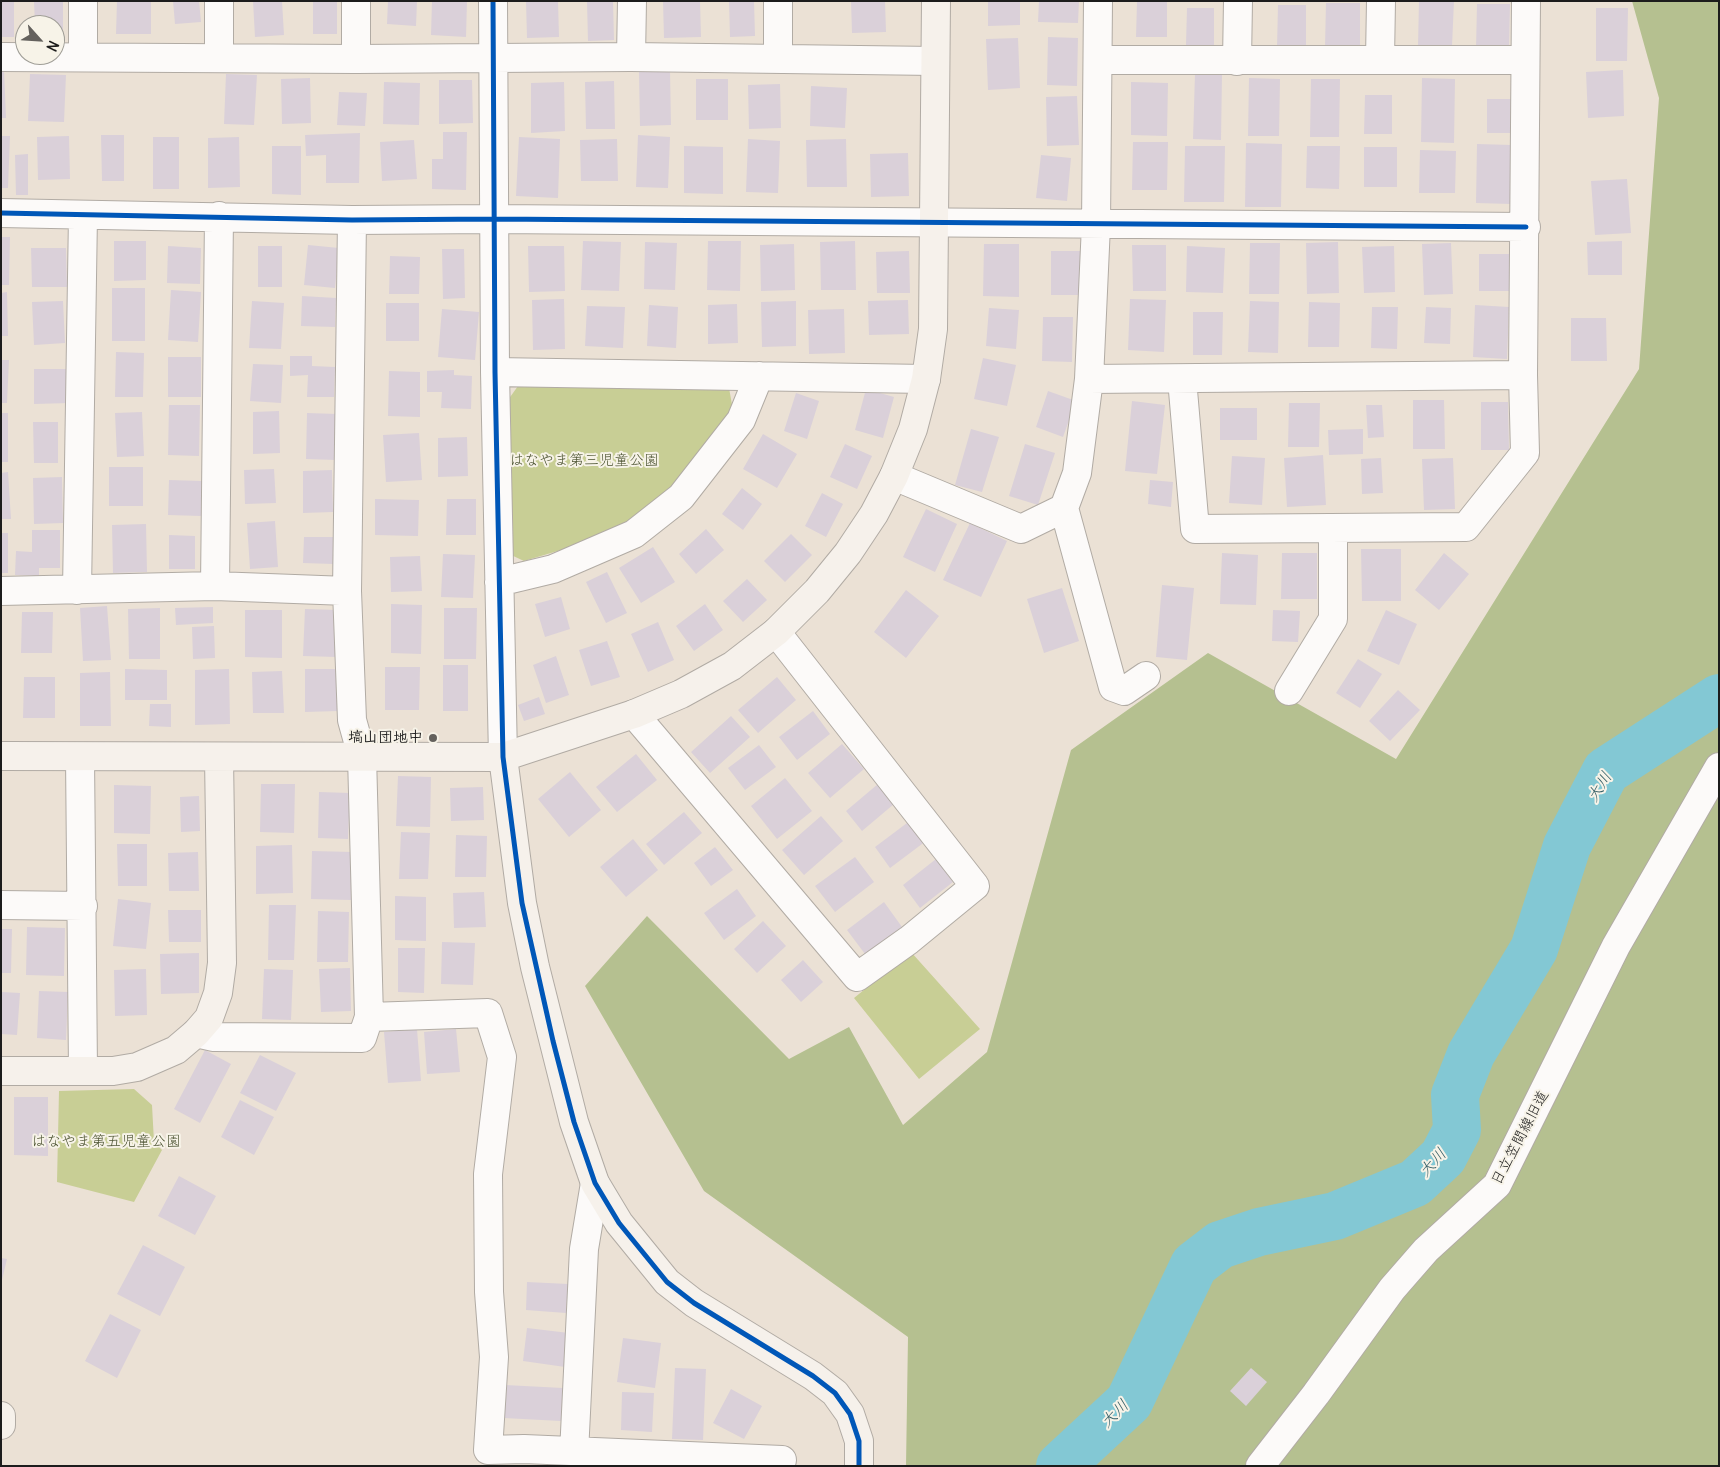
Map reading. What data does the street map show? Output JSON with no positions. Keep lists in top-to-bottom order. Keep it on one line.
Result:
{"streets":{"street":["日立笠間線旧道"]},"water":["大川"],"parks":["はなやま第三児童公園","はなやま第五児童公園"],"places":["塙山団地中"],"north":"bottom right"}
